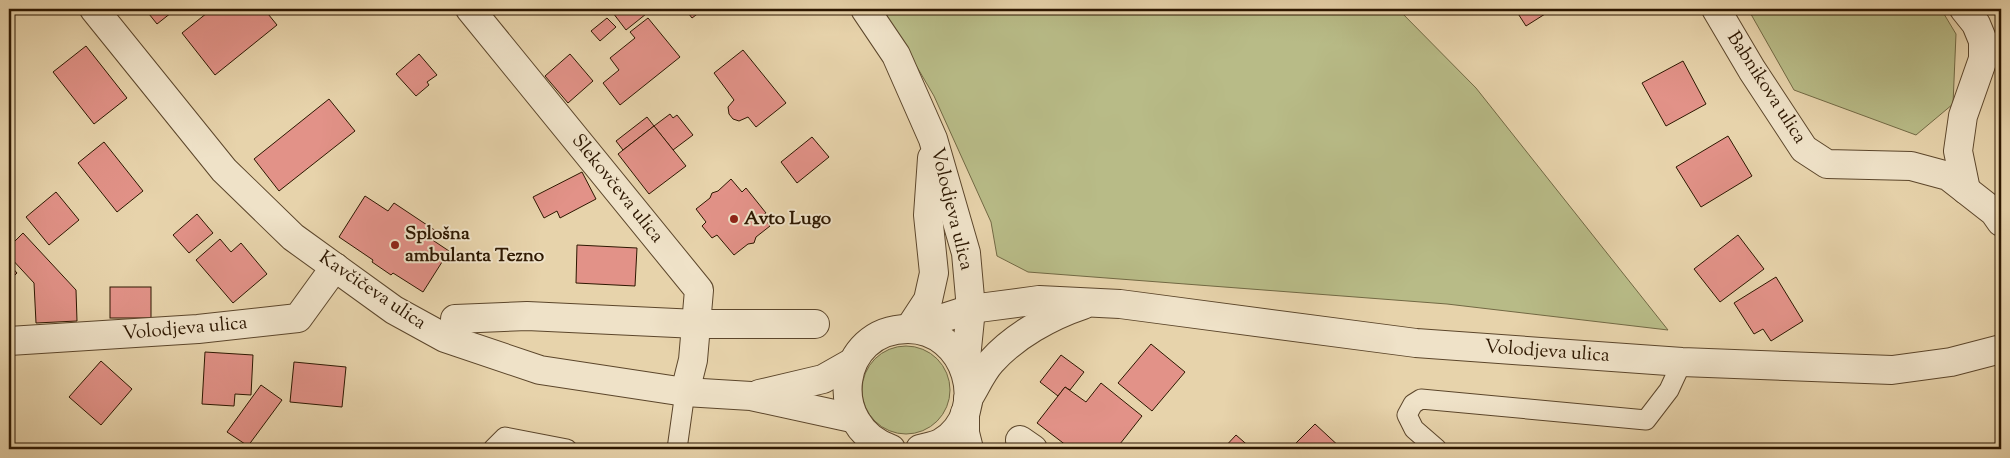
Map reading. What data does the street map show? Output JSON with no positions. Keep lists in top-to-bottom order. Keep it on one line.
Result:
{"streets":{"street":["Babnikova ulica","Slekovčeva ulica","Volodjeva ulica","Kavčičeva ulica"]},"crossings":[["Slekovčeva ulica","Kavčičeva ulica"],["Volodjeva ulica","Kavčičeva ulica"]],"places":["Avto Lugo","Splošna ambulanta Tezno"]}
